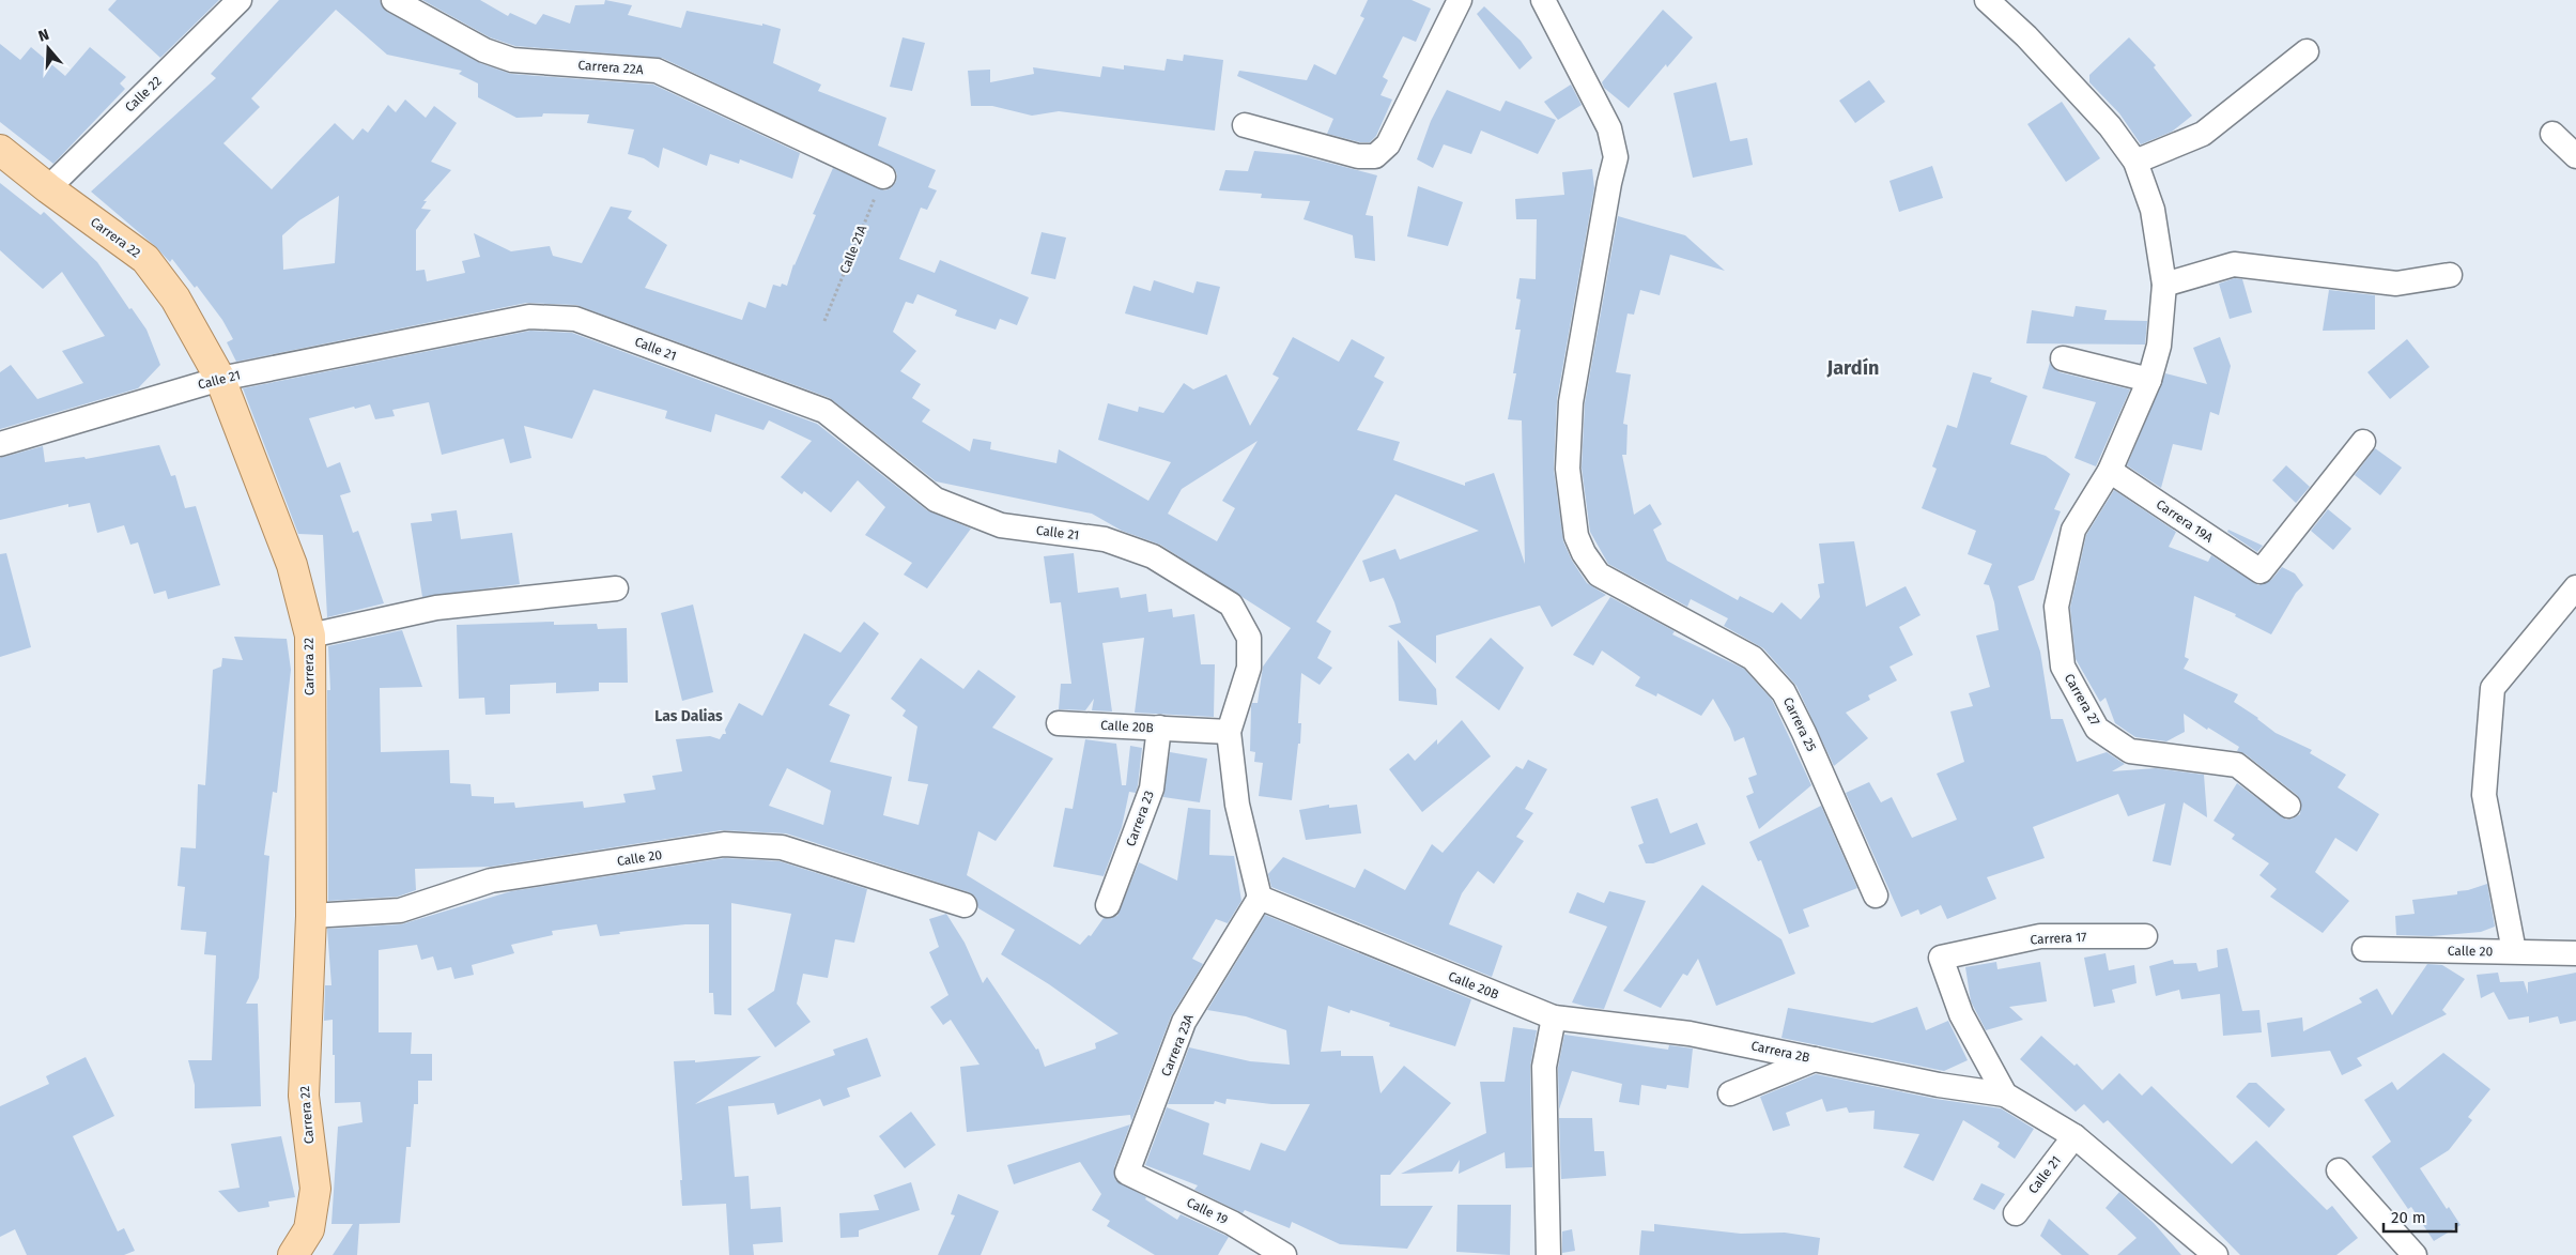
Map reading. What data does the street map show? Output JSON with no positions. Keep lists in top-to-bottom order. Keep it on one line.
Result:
{"streets":{"main road":["Carrera 22"],"street":["Carrera 22A","Calle 22","Calle 21","Carrera 19A","Carrera 27","Carrera 25","Calle 20B","Carrera 23","Calle 20","Carrera 17","Carrera 23A","Carrera 2B","Calle 19"],"path":["Calle 21A"]},"crossings":[["Carrera 22A","Calle 21A"],["Calle 22","Carrera 22"],["Carrera 22","Calle 21"],["Carrera 22","Calle 20"],["Calle 21","Calle 20B"],["Carrera 19A","Carrera 27"],["Calle 20B","Carrera 23"],["Calle 20B","Carrera 23A"],["Calle 20B","Carrera 2B"],["Carrera 17","Carrera 2B"],["Carrera 23A","Calle 19"]],"districts":["Jardín","Las Dalias"],"scale_bar":"20 m","north":"top"}
